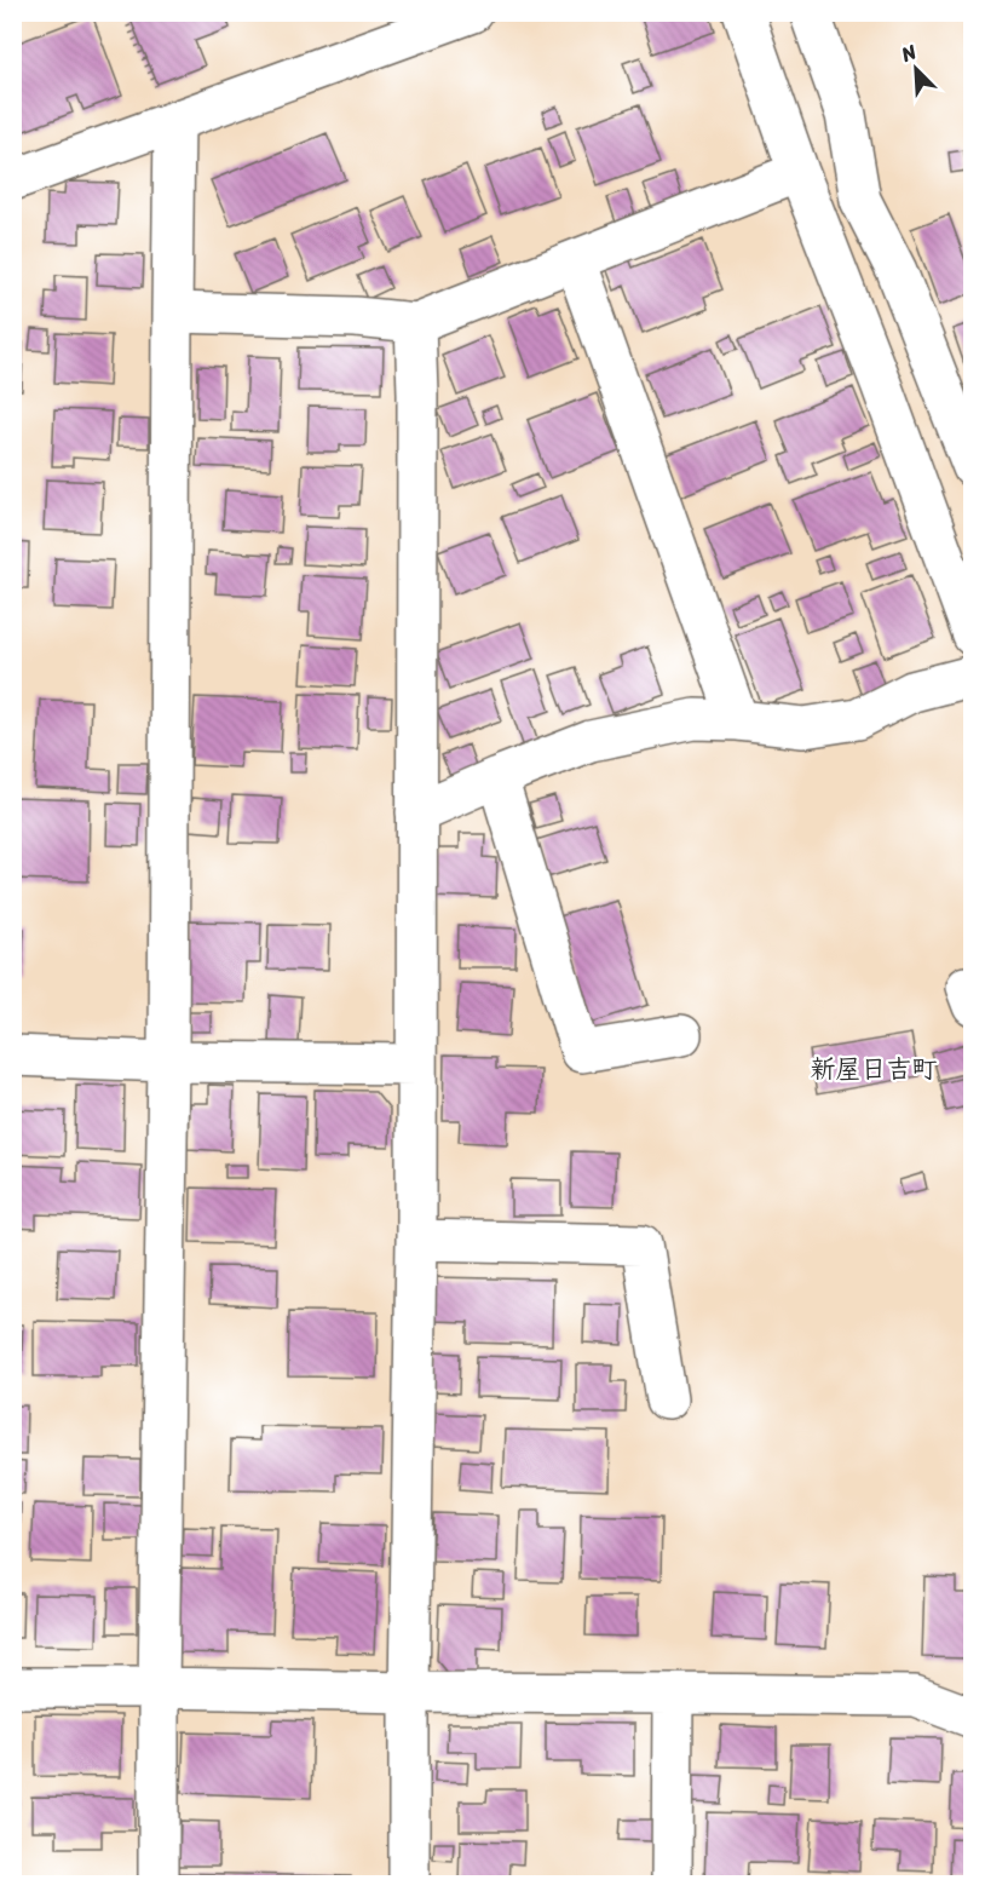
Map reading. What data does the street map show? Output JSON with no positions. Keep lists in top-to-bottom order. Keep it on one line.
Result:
{"districts":["新屋日吉町"],"north":"top left"}
